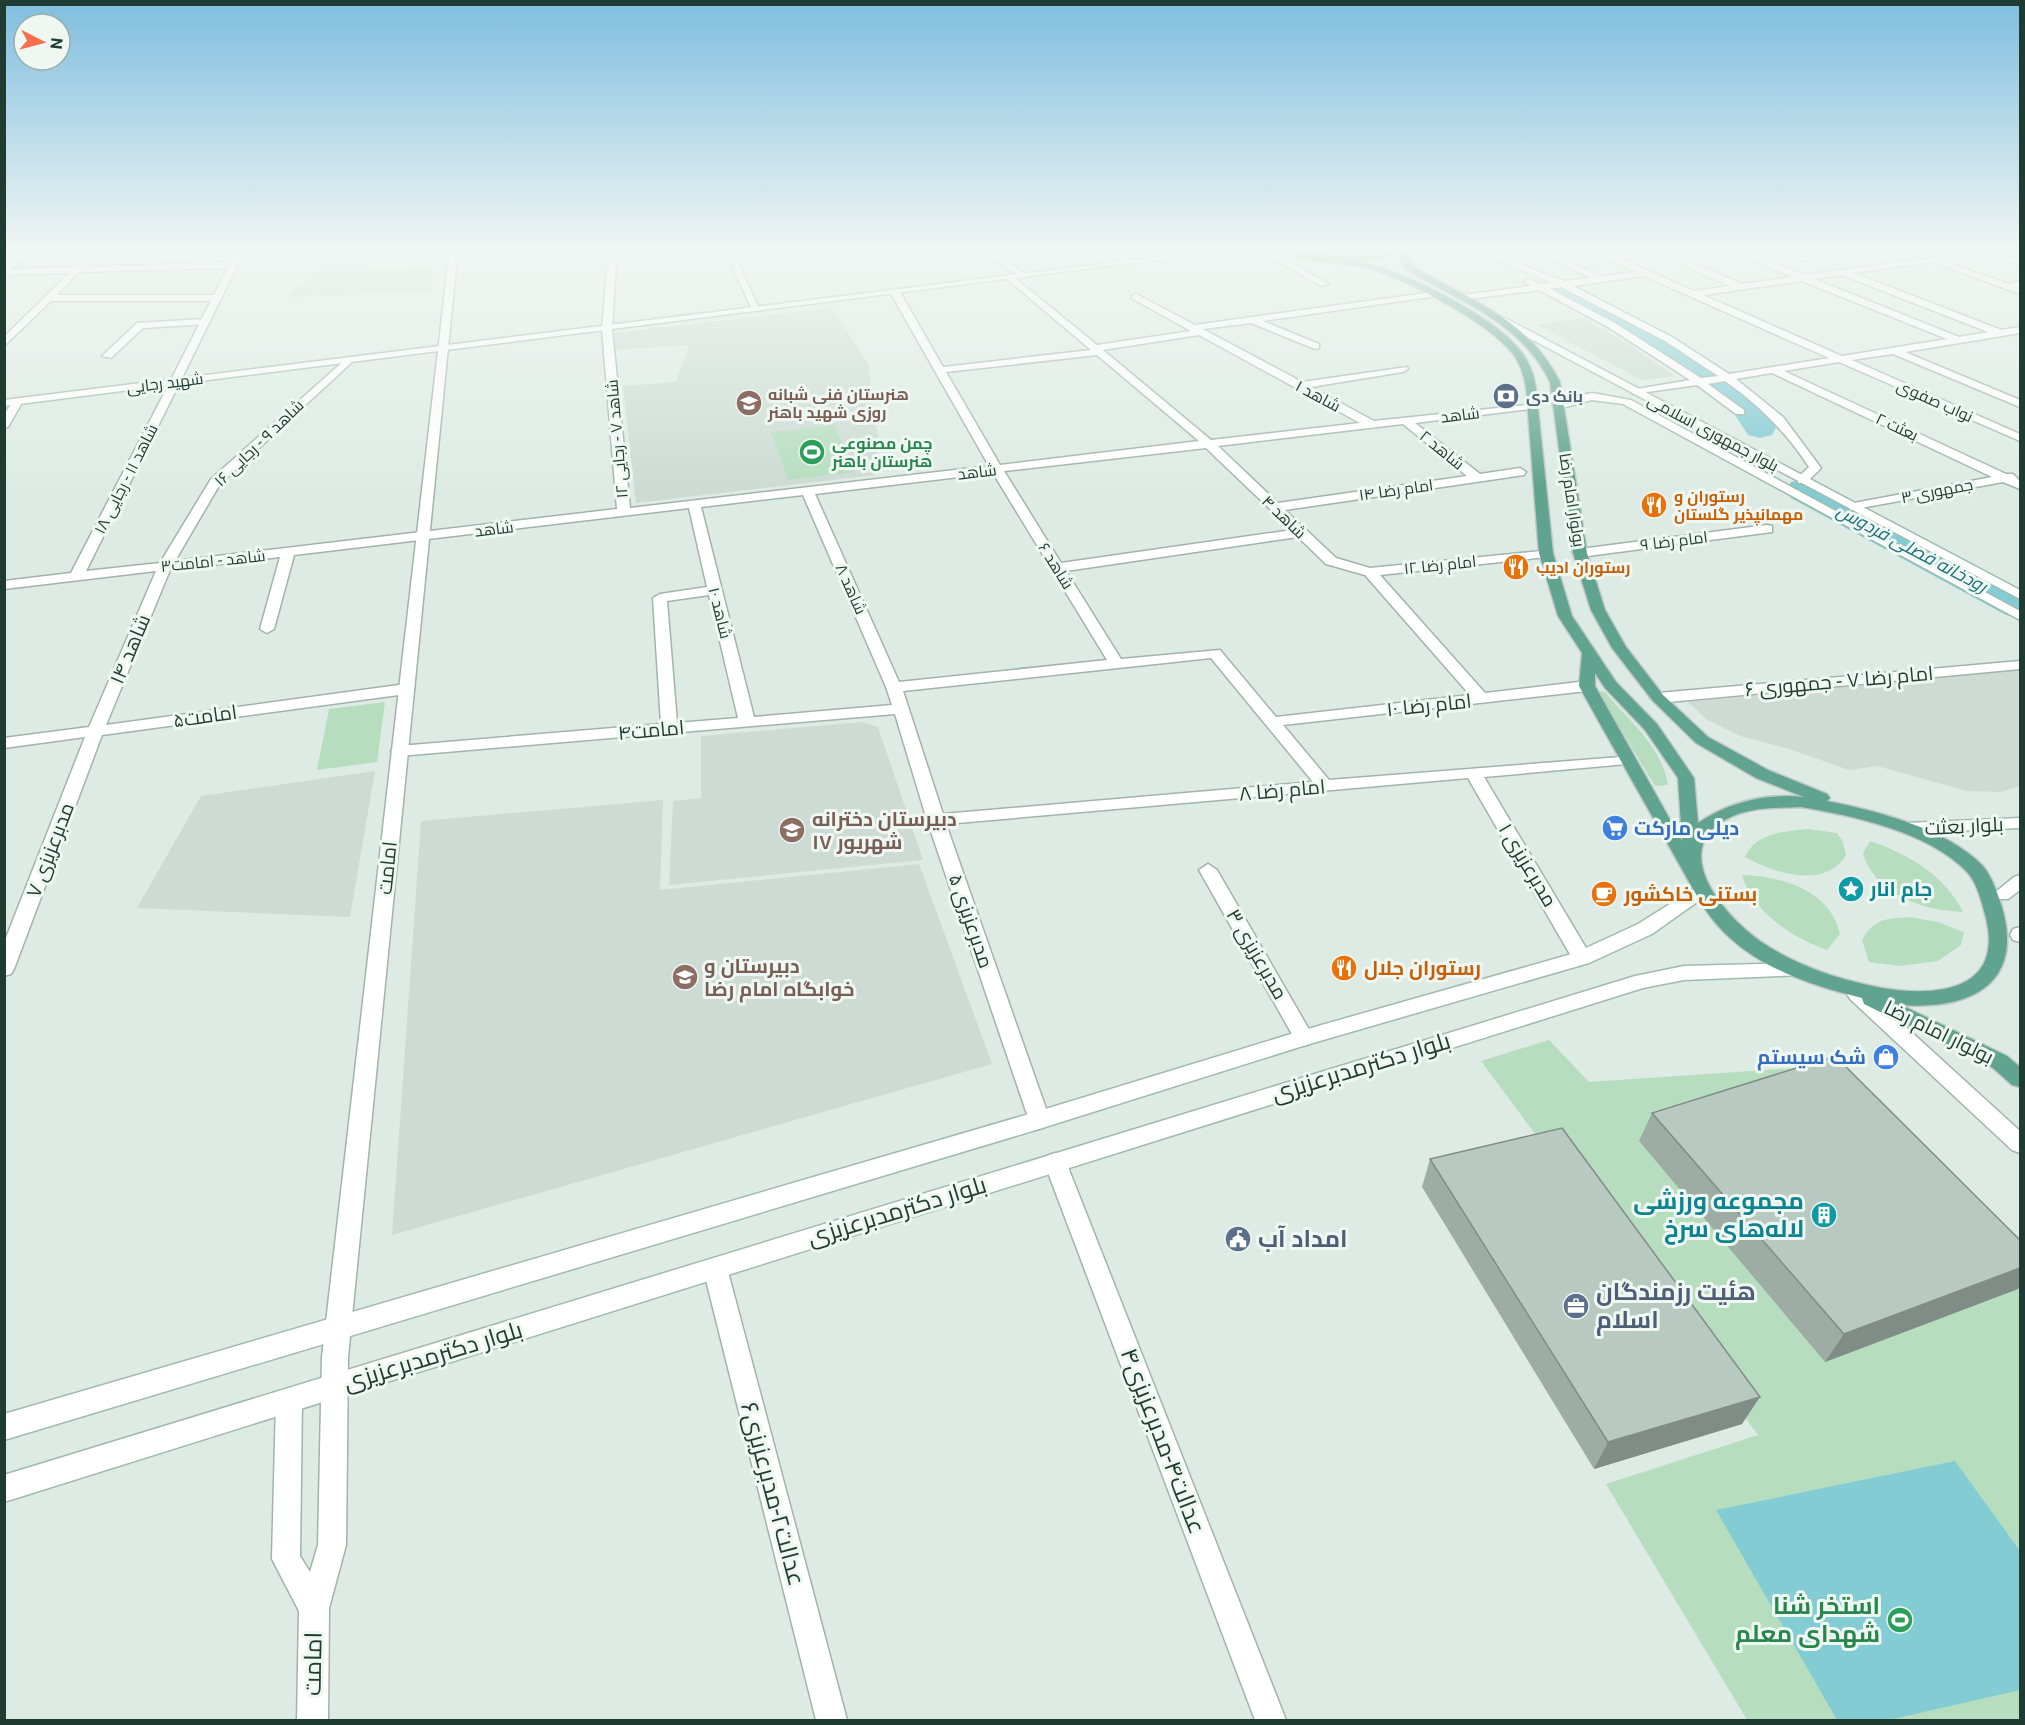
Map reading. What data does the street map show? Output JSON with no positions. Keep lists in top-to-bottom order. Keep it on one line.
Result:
{"streets":{"main road":["بولوار امام رضا"],"street":["شهید رجایی","شاهد ۱","نواب صفوی","شاهد","بعثت ۲","بلوار جمهوری اسلامی","شاهد ۷ - رجایی ۱۲","شاهد ۹ - رجایی ۱۶","شاهد ۲","شاهد ۱۱ - رجایی ۱۸","امام رضا ۱۴","جمهوری ۳","شاهد ۴","امام رضا ۹","شاهد - امامت۳","امام رضا ۱۲","شاهد ۶","شاهد ۸","شاهد ۱۰","شاهد ۱۴","امام رضا ۷ - جمهوری ۶","امام رضا ۱۰","امامت۵","امامت۴","امام رضا ۸","بلوار بعثت","مدبرعزیزی ۷","مدبرعزیزی ۱","امامت","مدبرعزیزی ۵","مدبرعزیزی ۳","بلوار دکترمدبرعزیزی","عدالت۴-مدبرعزیزی۴","عدالت۲-مدبرعزیزی۶"]},"crossings":[["شهید رجایی","شاهد ۷ - رجایی ۱۲"],["شهید رجایی","شاهد ۹ - رجایی ۱۶"],["شهید رجایی","شاهد ۱۱ - رجایی ۱۸"],["شهید رجایی","امامت"],["شاهد ۱","شاهد"],["شاهد","شاهد ۷ - رجایی ۱۲"],["شاهد","شاهد ۲"],["شاهد","بولوار امام رضا"],["شاهد","شاهد ۴"],["شاهد","شاهد - امامت۳"],["شاهد","شاهد ۶"],["شاهد","شاهد ۸"],["شاهد","شاهد ۱۰"],["شاهد","امامت"],["بعثت ۲","جمهوری ۳"],["بلوار جمهوری اسلامی","جمهوری ۳"],["بلوار جمهوری اسلامی","بولوار امام رضا"],["شاهد ۹ - رجایی ۱۶","شاهد - امامت۳"],["شاهد ۹ - رجایی ۱۶","شاهد ۱۴"],["شاهد ۲","امام رضا ۱۴"],["شاهد ۱۱ - رجایی ۱۸","شاهد - امامت۳"],["امام رضا ۱۴","شاهد ۴"],["بولوار امام رضا","امام رضا ۹"],["بولوار امام رضا","امام رضا ۱۲"],["بولوار امام رضا","امام رضا ۷ - جمهوری ۶"],["بولوار امام رضا","بلوار دکترمدبرعزیزی"],["شاهد ۴","امام رضا ۱۲"],["شاهد - امامت۳","شاهد ۱۴"],["شاهد - امامت۳","امامت"],["شاهد ۸","مدبرعزیزی ۵"],["شاهد ۱۰","امامت۴"],["شاهد ۱۴","امامت۵"],["شاهد ۱۴","مدبرعزیزی ۷"],["امامت۵","مدبرعزیزی ۷"],["امامت۵","امامت"],["امامت۴","امامت"],["امامت۴","مدبرعزیزی ۵"],["امام رضا ۸","مدبرعزیزی ۱"],["امام رضا ۸","مدبرعزیزی ۵"],["مدبرعزیزی ۱","بلوار دکترمدبرعزیزی"],["امامت","بلوار دکترمدبرعزیزی"],["مدبرعزیزی ۵","بلوار دکترمدبرعزیزی"],["مدبرعزیزی ۳","بلوار دکترمدبرعزیزی"],["بلوار دکترمدبرعزیزی","عدالت۴-مدبرعزیزی۴"],["بلوار دکترمدبرعزیزی","عدالت۲-مدبرعزیزی۶"]],"water":["رودخانه فصلی فردوس"],"places":{"bank":["بانک دی"],"school or university":["هنرستان فنی شبانه‌ روزی شهید باهنر","دبیرستان دخترانه ۱۷ شهریور","دبیرستان و خوابگاه امام رضا"],"sports":["چمن مصنوعی هنرستان باهنر","استخر شنا شهدای معلم"],"restaurant":["رستوران و مهمانپذیر گلستان","رستوران ادیب","رستوران جلال"],"supermarket":["دیلی مارکت"],"place":["جام انار"],"cafe":["بستنی خاکشور"],"shop":["شک سیستم"],"building":["مجموعه‌ ورزشی لاله‌های سرخ"],"public building":["امداد آب"],"office":["هئیت رزمندگان اسلام"]},"north":"right"}
